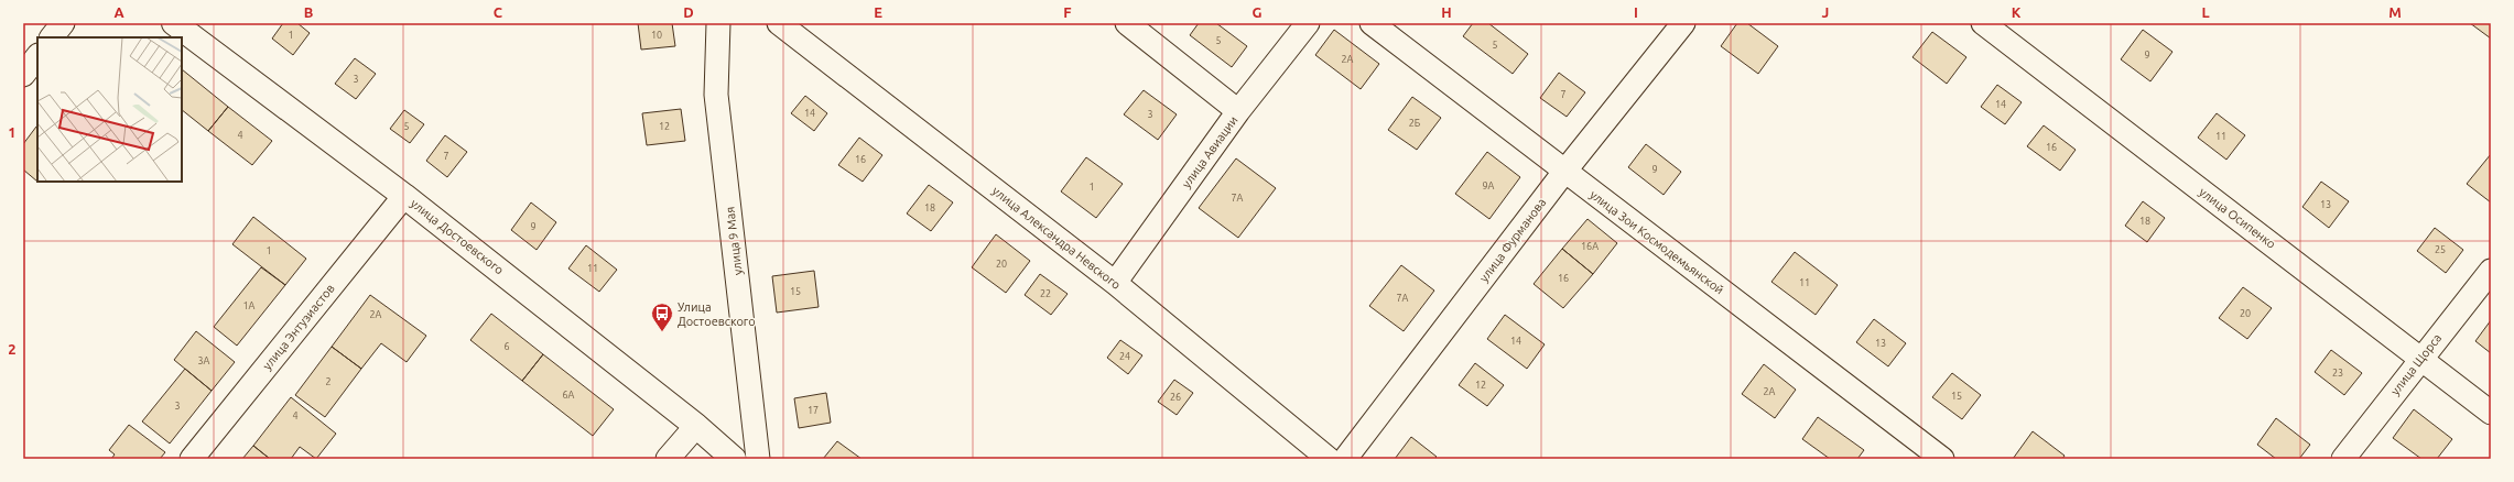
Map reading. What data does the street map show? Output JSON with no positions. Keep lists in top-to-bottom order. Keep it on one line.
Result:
{"streets":{"main road":["улица Достоевского"],"street":["улица Авиации","улица Осипенко","улица Александра Невского","улица Фурманова","улица 9 Мая","улица Зои Космодемьянской","улица Энтузиастов","улица Щорса"]},"crossings":[["улица Авиации","улица Александра Невского"],["улица Осипенко","улица Щорса"],["улица Достоевского","улица Энтузиастов"],["улица Фурманова","улица Зои Космодемьянской"]],"places":{"bus stop":["Улица Достоевского"]},"house_numbers":["1","10","5","5","9","2А","3","7","14","14","3","2Б","5","12","4","11","16","7","16","9","9А","1","7А","13","18","18","9","16А","25","1","20","11","16","11","15","22","7А","1А","20","2А","14","13","6","24","3А","23","2","12","2А","6А","15","26","3","17","4"],"grid":{"columns":["A","B","C","D","E","F","G","H","I","J","K","L","M"],"rows":["1","2"]}}
